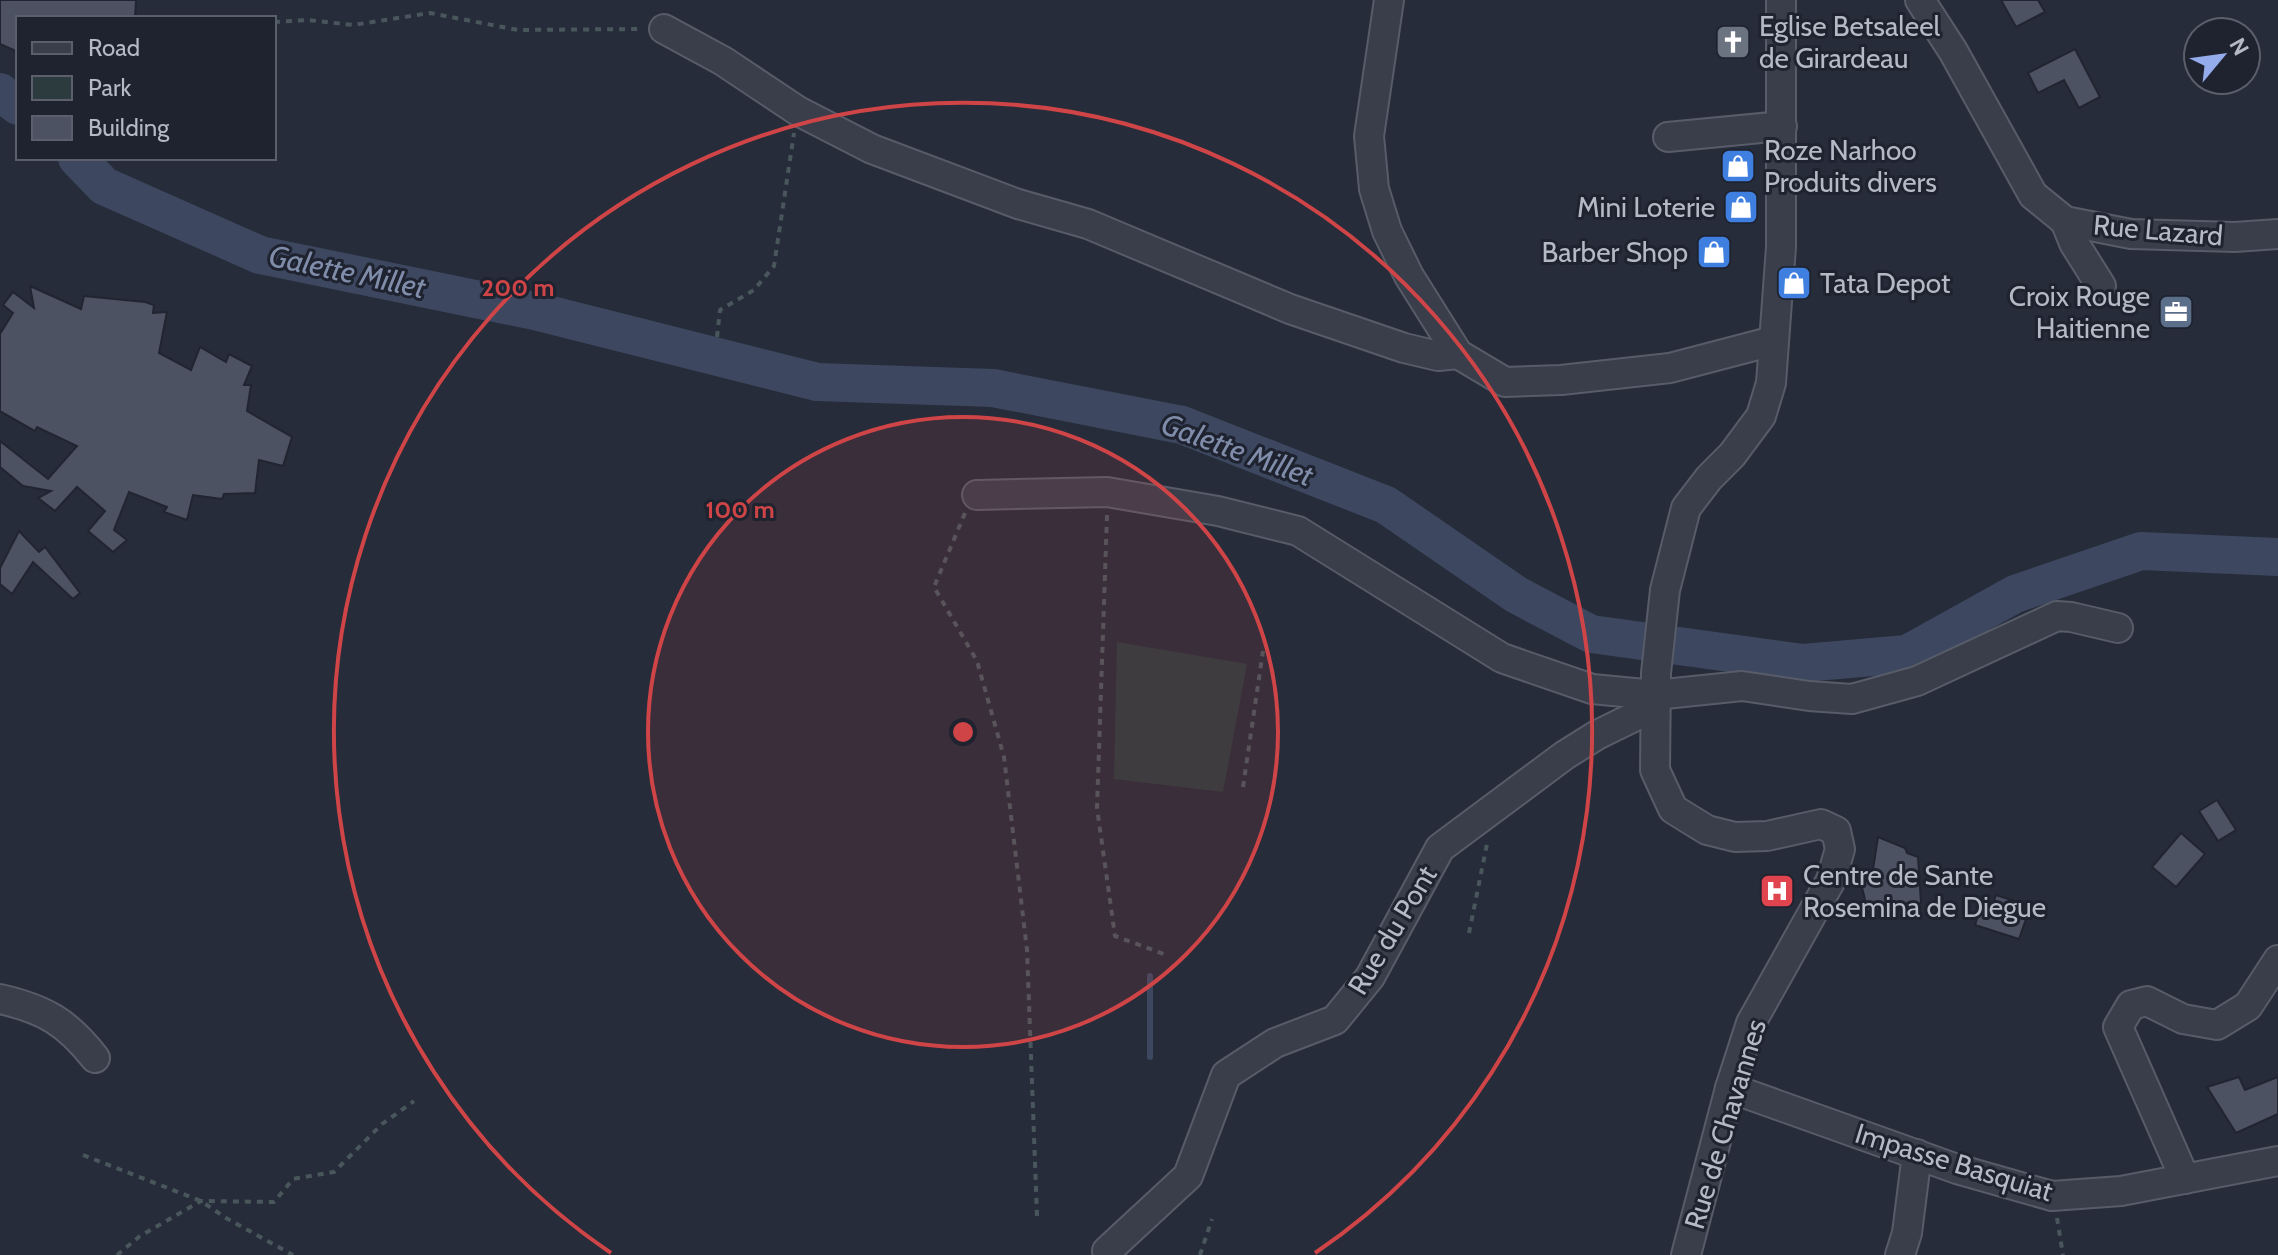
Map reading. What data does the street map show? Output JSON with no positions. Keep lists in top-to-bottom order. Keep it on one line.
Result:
{"streets":{"street":["Rue Lazard","Rue du Pont","Rue de Chavannes","Impasse Basquiat"]},"crossings":[["Rue du Pont","Rue de Chavannes"],["Rue de Chavannes","Impasse Basquiat"]],"water":["Galette Millet"],"places":{"church":["Eglise Betsaleel de Girardeau"],"shop":["Roze Narhoo Produits divers","Mini Loterie","Barber Shop","Tata Depot"],"office":["Croix Rouge Haitienne"],"hospital":["Centre de Sante Rosemina de Diegue"]},"legend":["Road","Park","Building"],"north":"top right","rings":["200 m","100 m"]}
